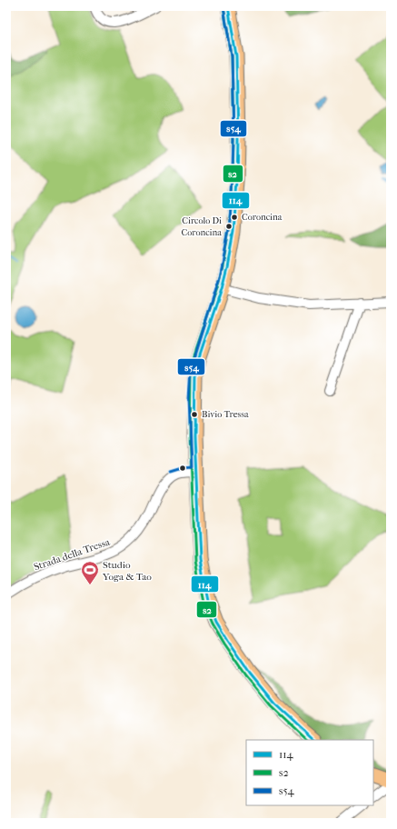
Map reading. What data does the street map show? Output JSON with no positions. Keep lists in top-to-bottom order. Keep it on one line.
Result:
{"streets":{"street":["Strada della Tressa"]},"places":{"other":["Coroncina","Circolo Di Coroncina","Bivio Tressa"],"sports":["Studio Yoga & Tao"]},"lines":["transit line 114","transit line s2","transit line s54"],"legend":["114","s2","s54"]}
